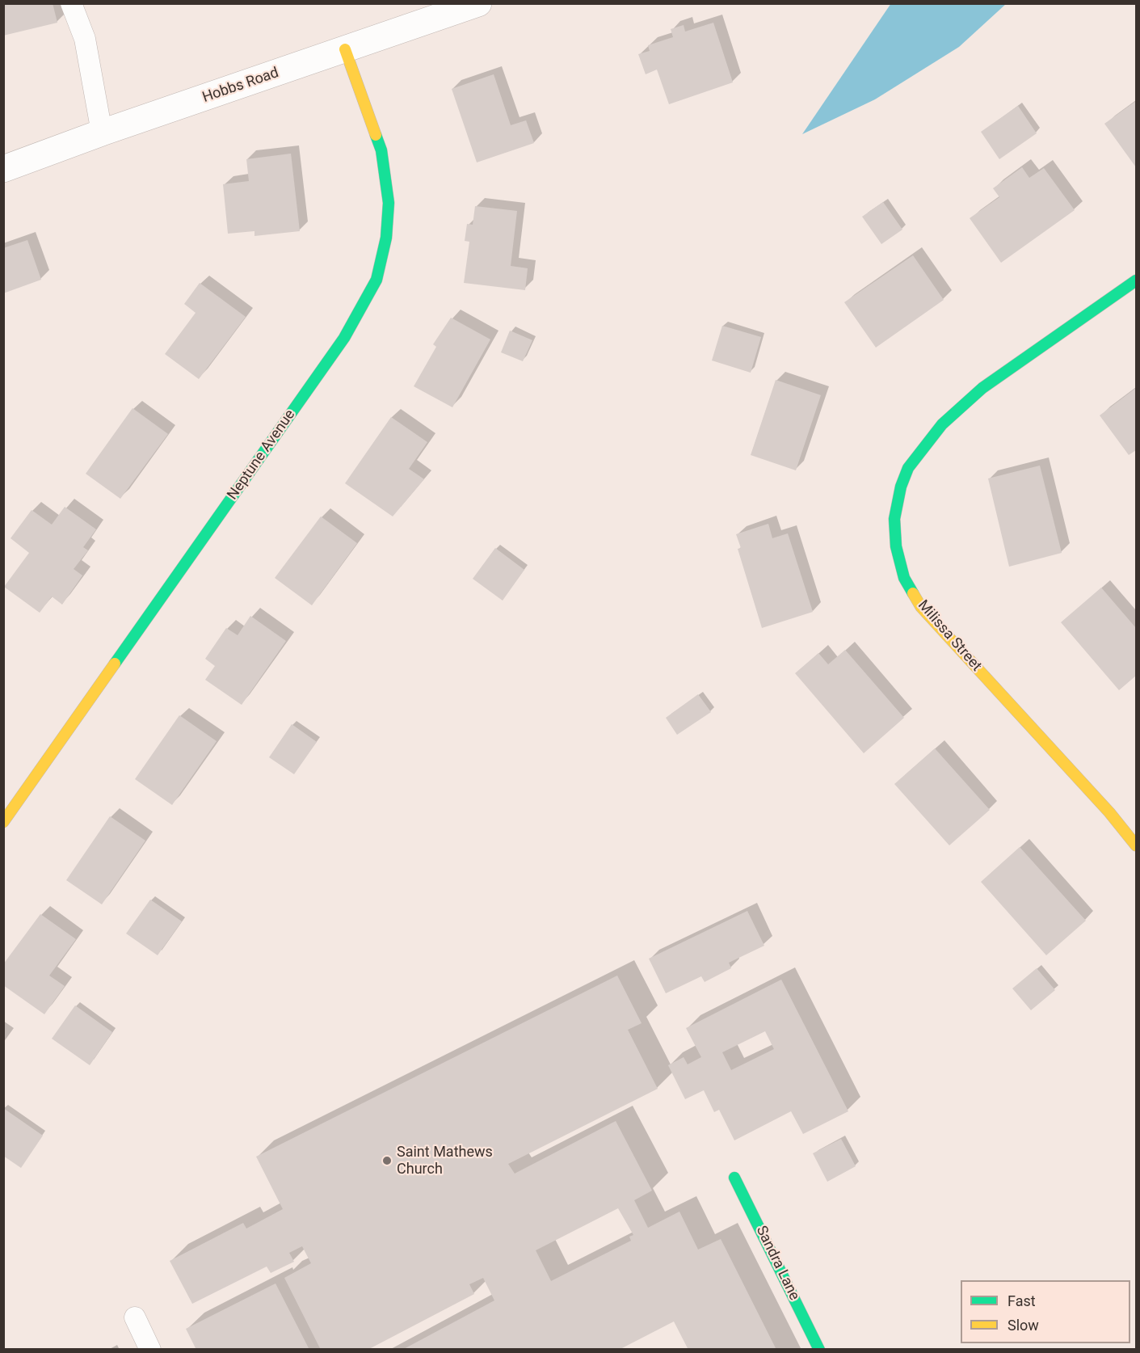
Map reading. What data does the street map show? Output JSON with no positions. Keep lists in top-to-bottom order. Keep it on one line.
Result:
{"streets":{"street":["Hobbs Road","Neptune Avenue","Milissa Street","Sandra Lane"]},"crossings":[["Hobbs Road","Neptune Avenue"]],"places":["Saint Mathews Church"],"legend":["Fast","Slow"]}
